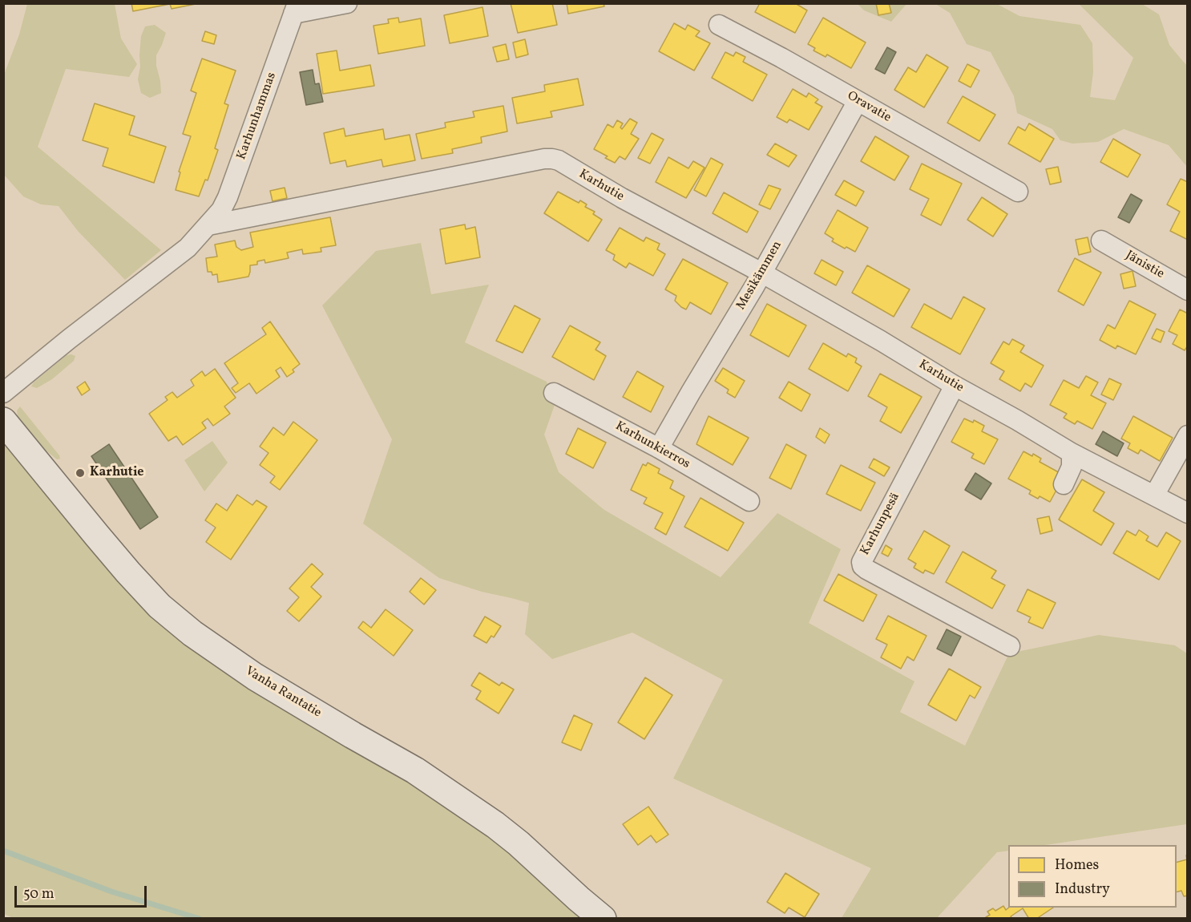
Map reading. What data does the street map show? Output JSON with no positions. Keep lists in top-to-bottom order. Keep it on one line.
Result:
{"streets":{"main road":["Vanha Rantatie"],"street":["Oravatie","Karhunhammas","Karhutie","Jänistie","Mesikämmen","Karhunkierros","Karhunpesä"]},"crossings":[["Oravatie","Mesikämmen"],["Karhunhammas","Karhutie"],["Karhutie","Mesikämmen"],["Karhutie","Karhunpesä"],["Mesikämmen","Karhunkierros"]],"places":["Karhutie"],"legend":["Homes","Industry"],"scale_bar":"50 m"}
